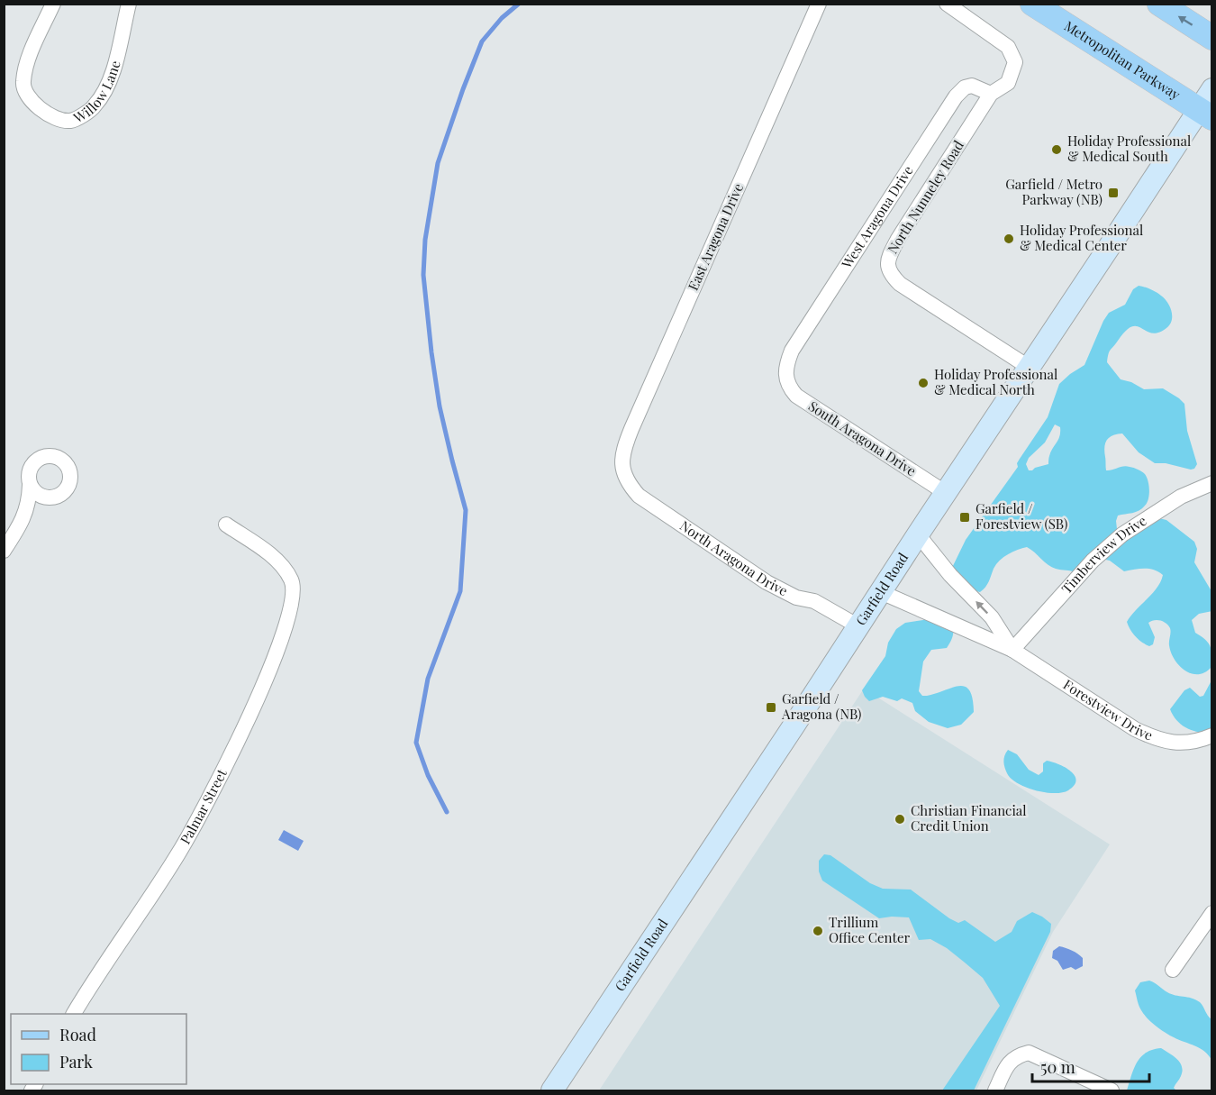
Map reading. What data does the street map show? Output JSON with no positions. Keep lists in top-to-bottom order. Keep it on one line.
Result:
{"streets":{"main road":["Metropolitan Parkway","Garfield Road"],"street":["Willow Lane","North Nunneley Road","West Aragona Drive","East Aragona Drive","South Aragona Drive","Timberview Drive","North Aragona Drive","Forestview Drive","Palmar Street"]},"crossings":[["Metropolitan Parkway","Garfield Road"],["North Nunneley Road","West Aragona Drive"],["North Nunneley Road","Garfield Road"],["West Aragona Drive","South Aragona Drive"],["East Aragona Drive","North Aragona Drive"],["South Aragona Drive","Garfield Road"],["Timberview Drive","Forestview Drive"],["North Aragona Drive","Garfield Road"],["Garfield Road","Forestview Drive"]],"places":{"other":["Holiday Professional & Medical South","Holiday Professional & Medical Center","Holiday Professional & Medical North","Christian Financial Credit Union","Trillium Office Center"],"transit":["Garfield / Metro Parkway (NB)","Garfield / Forestview (SB)","Garfield / Aragona (NB)"]},"legend":["Road","Park"],"scale_bar":"50 m"}
